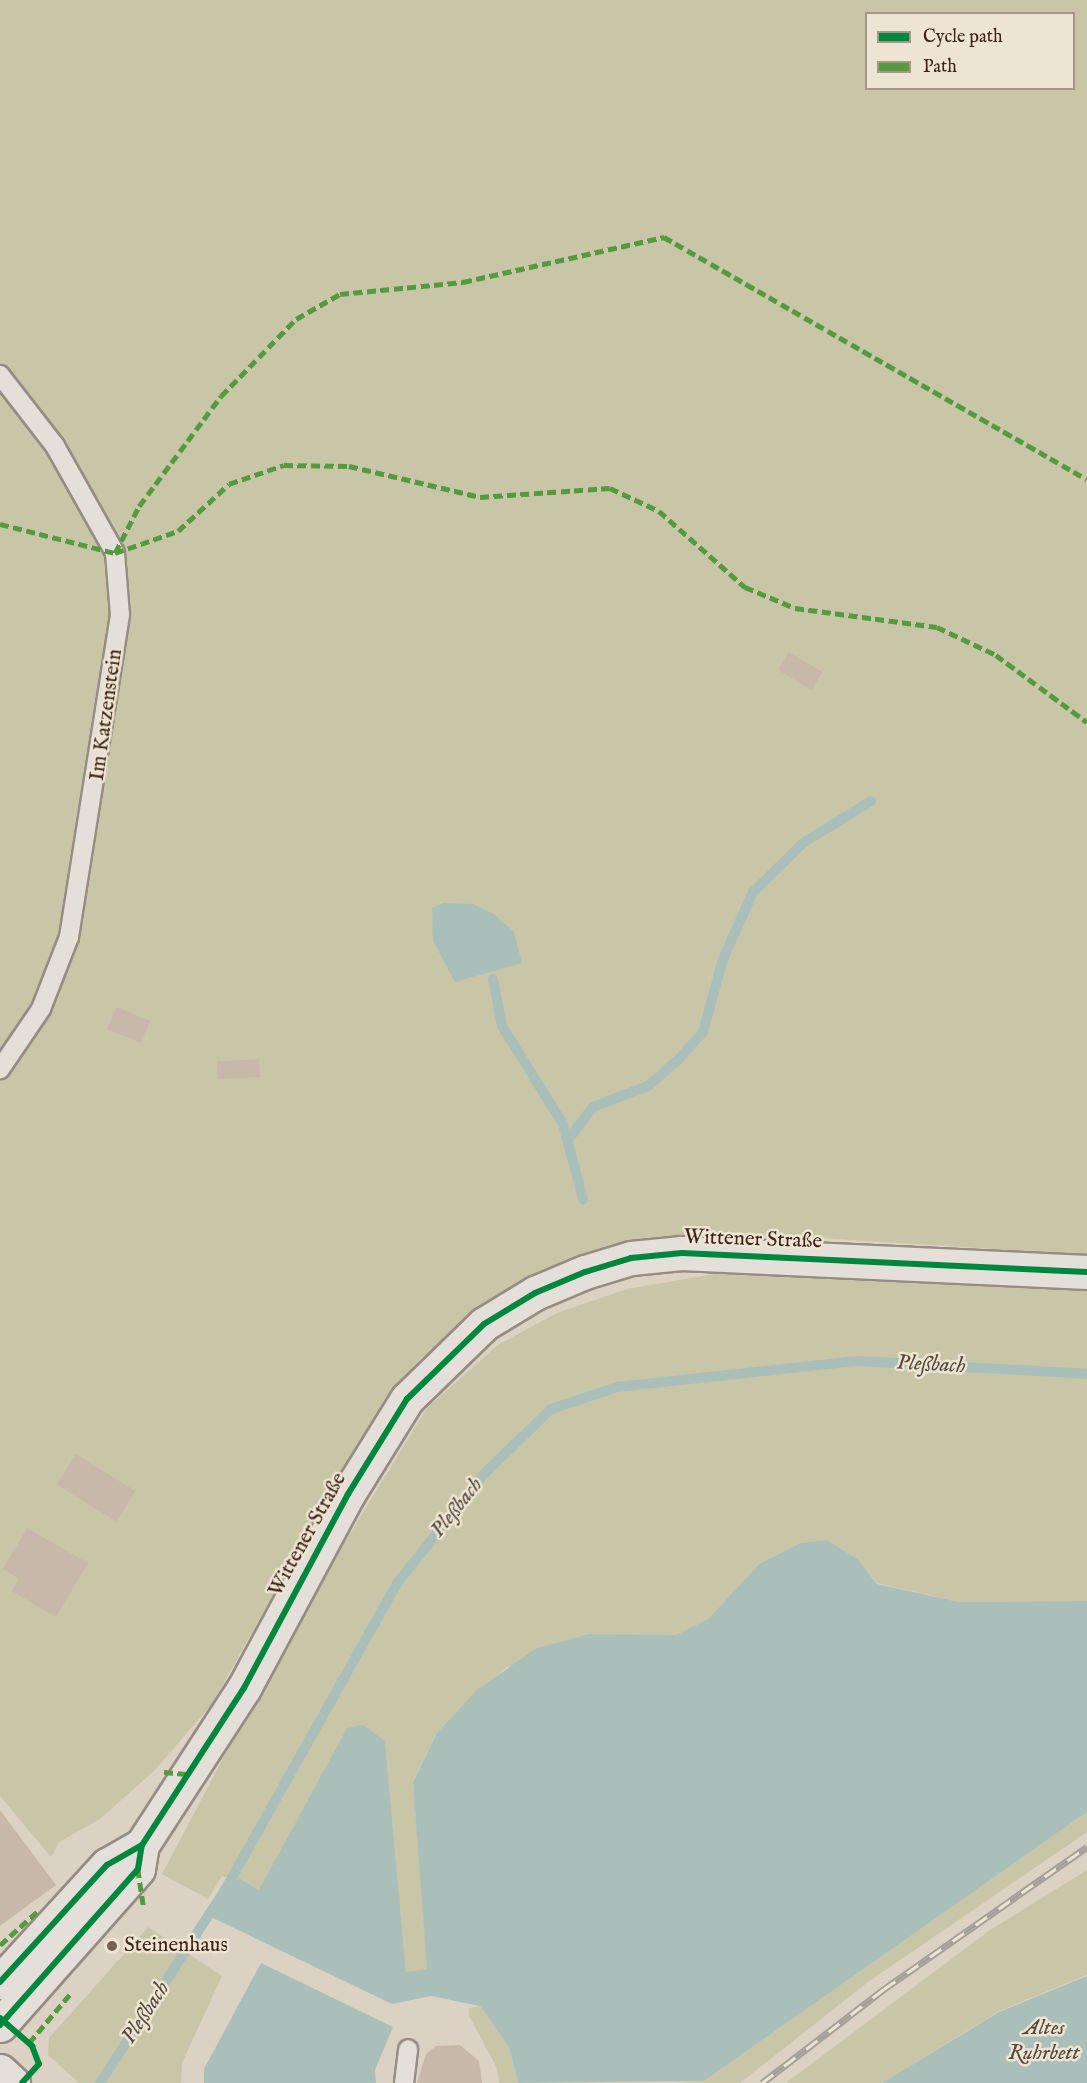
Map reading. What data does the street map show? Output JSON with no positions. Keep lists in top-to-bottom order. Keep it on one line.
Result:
{"streets":{"main road":["Wittener Straße"],"lane":["Im Katzenstein"]},"water":["Pleßbach","Altes Ruhrbett"],"places":["Steinenhaus"],"legend":["Cycle path","Path"]}
